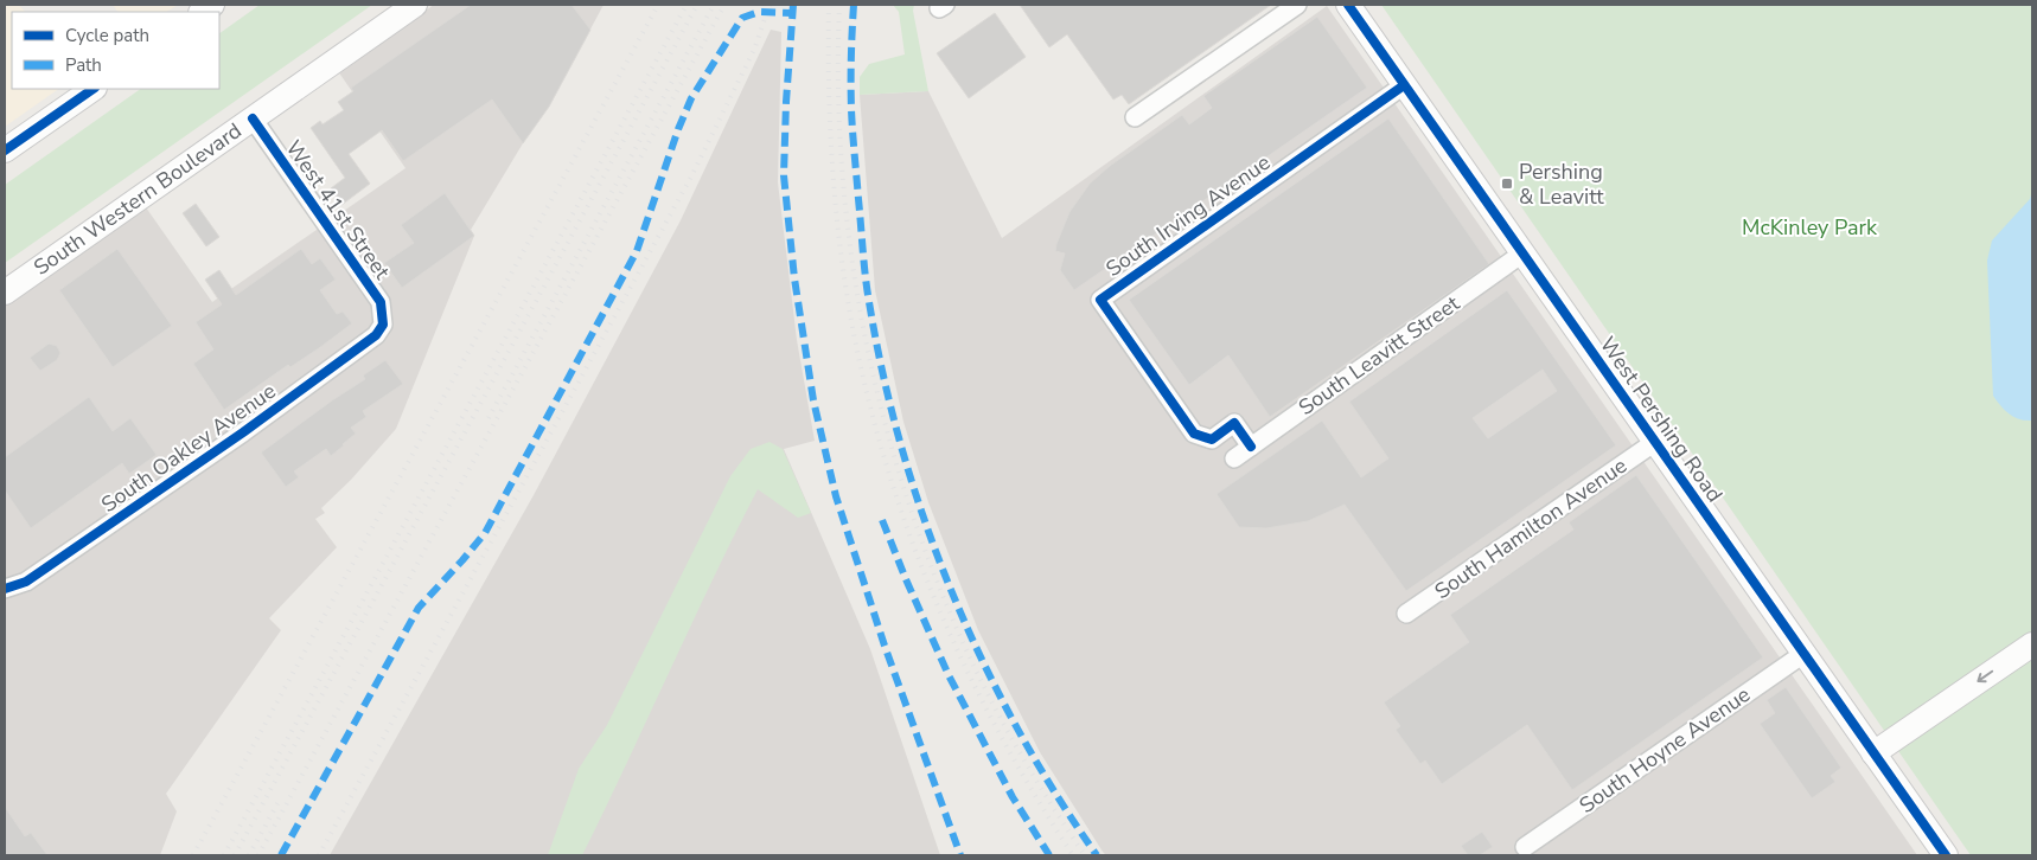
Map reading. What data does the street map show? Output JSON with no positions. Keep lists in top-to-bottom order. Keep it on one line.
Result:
{"streets":{"main road":["South Western Boulevard","West Pershing Road"],"street":["West 41st Street","South Irving Avenue","South Leavitt Street","South Oakley Avenue","South Hamilton Avenue","South Hoyne Avenue"]},"crossings":[["South Western Boulevard","West 41st Street"],["West 41st Street","South Oakley Avenue"],["South Irving Avenue","South Leavitt Street"],["South Irving Avenue","West Pershing Road"],["South Leavitt Street","West Pershing Road"],["West Pershing Road","South Hamilton Avenue"],["West Pershing Road","South Hoyne Avenue"]],"parks":["McKinley Park"],"places":{"transit":["Pershing & Leavitt"]},"legend":["Cycle path","Path"]}
